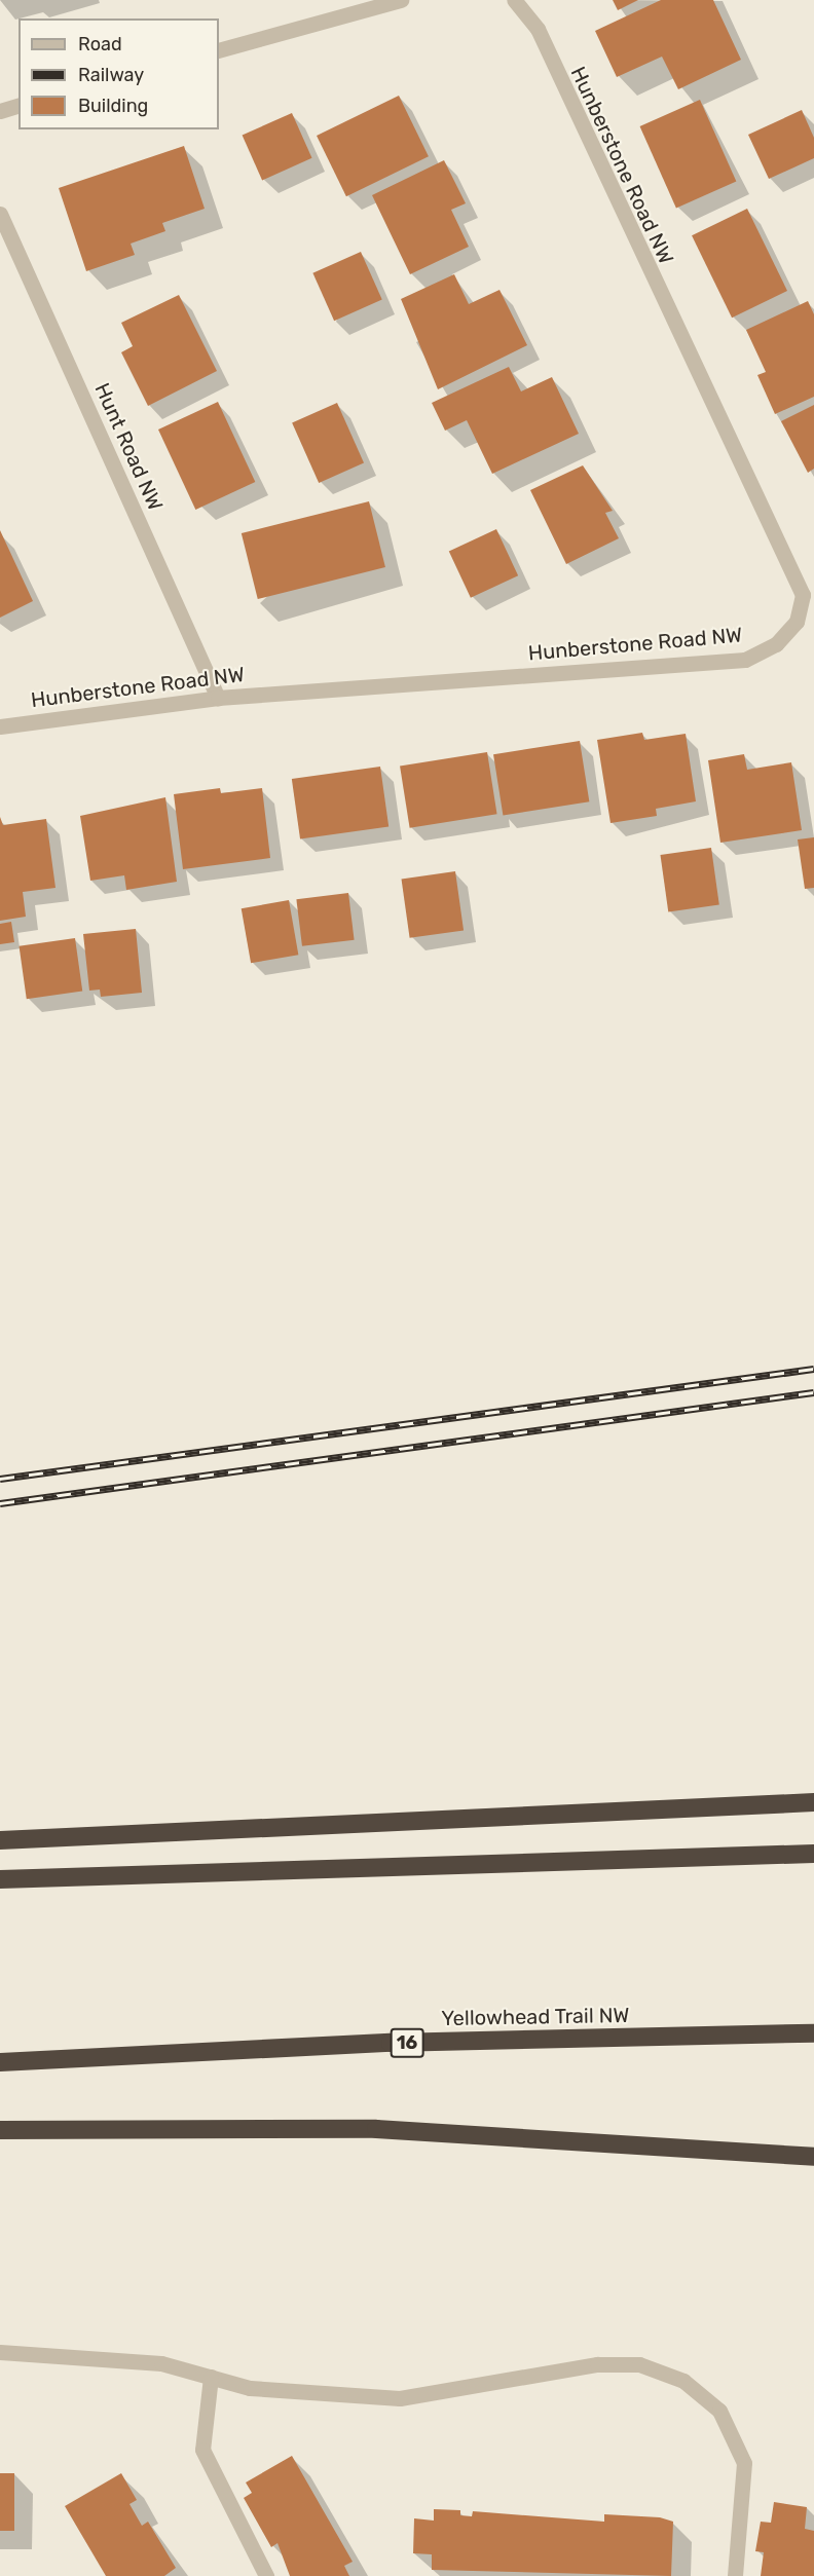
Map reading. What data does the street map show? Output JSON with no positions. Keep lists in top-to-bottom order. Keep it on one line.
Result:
{"streets":{"highway":["Yellowhead Trail NW","16"],"street":["Hunberstone Road NW","Hunt Road NW"]},"crossings":[["Hunberstone Road NW","Hunt Road NW"]],"legend":["Road","Railway","Building"]}
